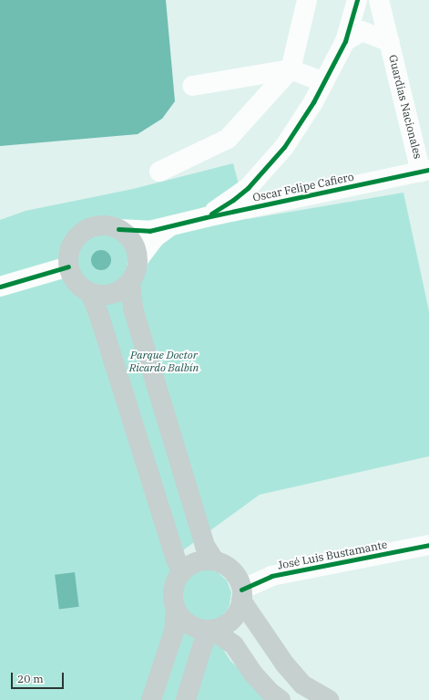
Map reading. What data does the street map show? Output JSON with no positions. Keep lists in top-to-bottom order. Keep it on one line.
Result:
{"streets":{"street":["Guardias Nacionales","Oscar Felipe Cafiero","José Luis Bustamante"]},"crossings":[["Guardias Nacionales","Oscar Felipe Cafiero"]],"parks":["Parque Doctor Ricardo Balbín"],"scale_bar":"20 m"}
